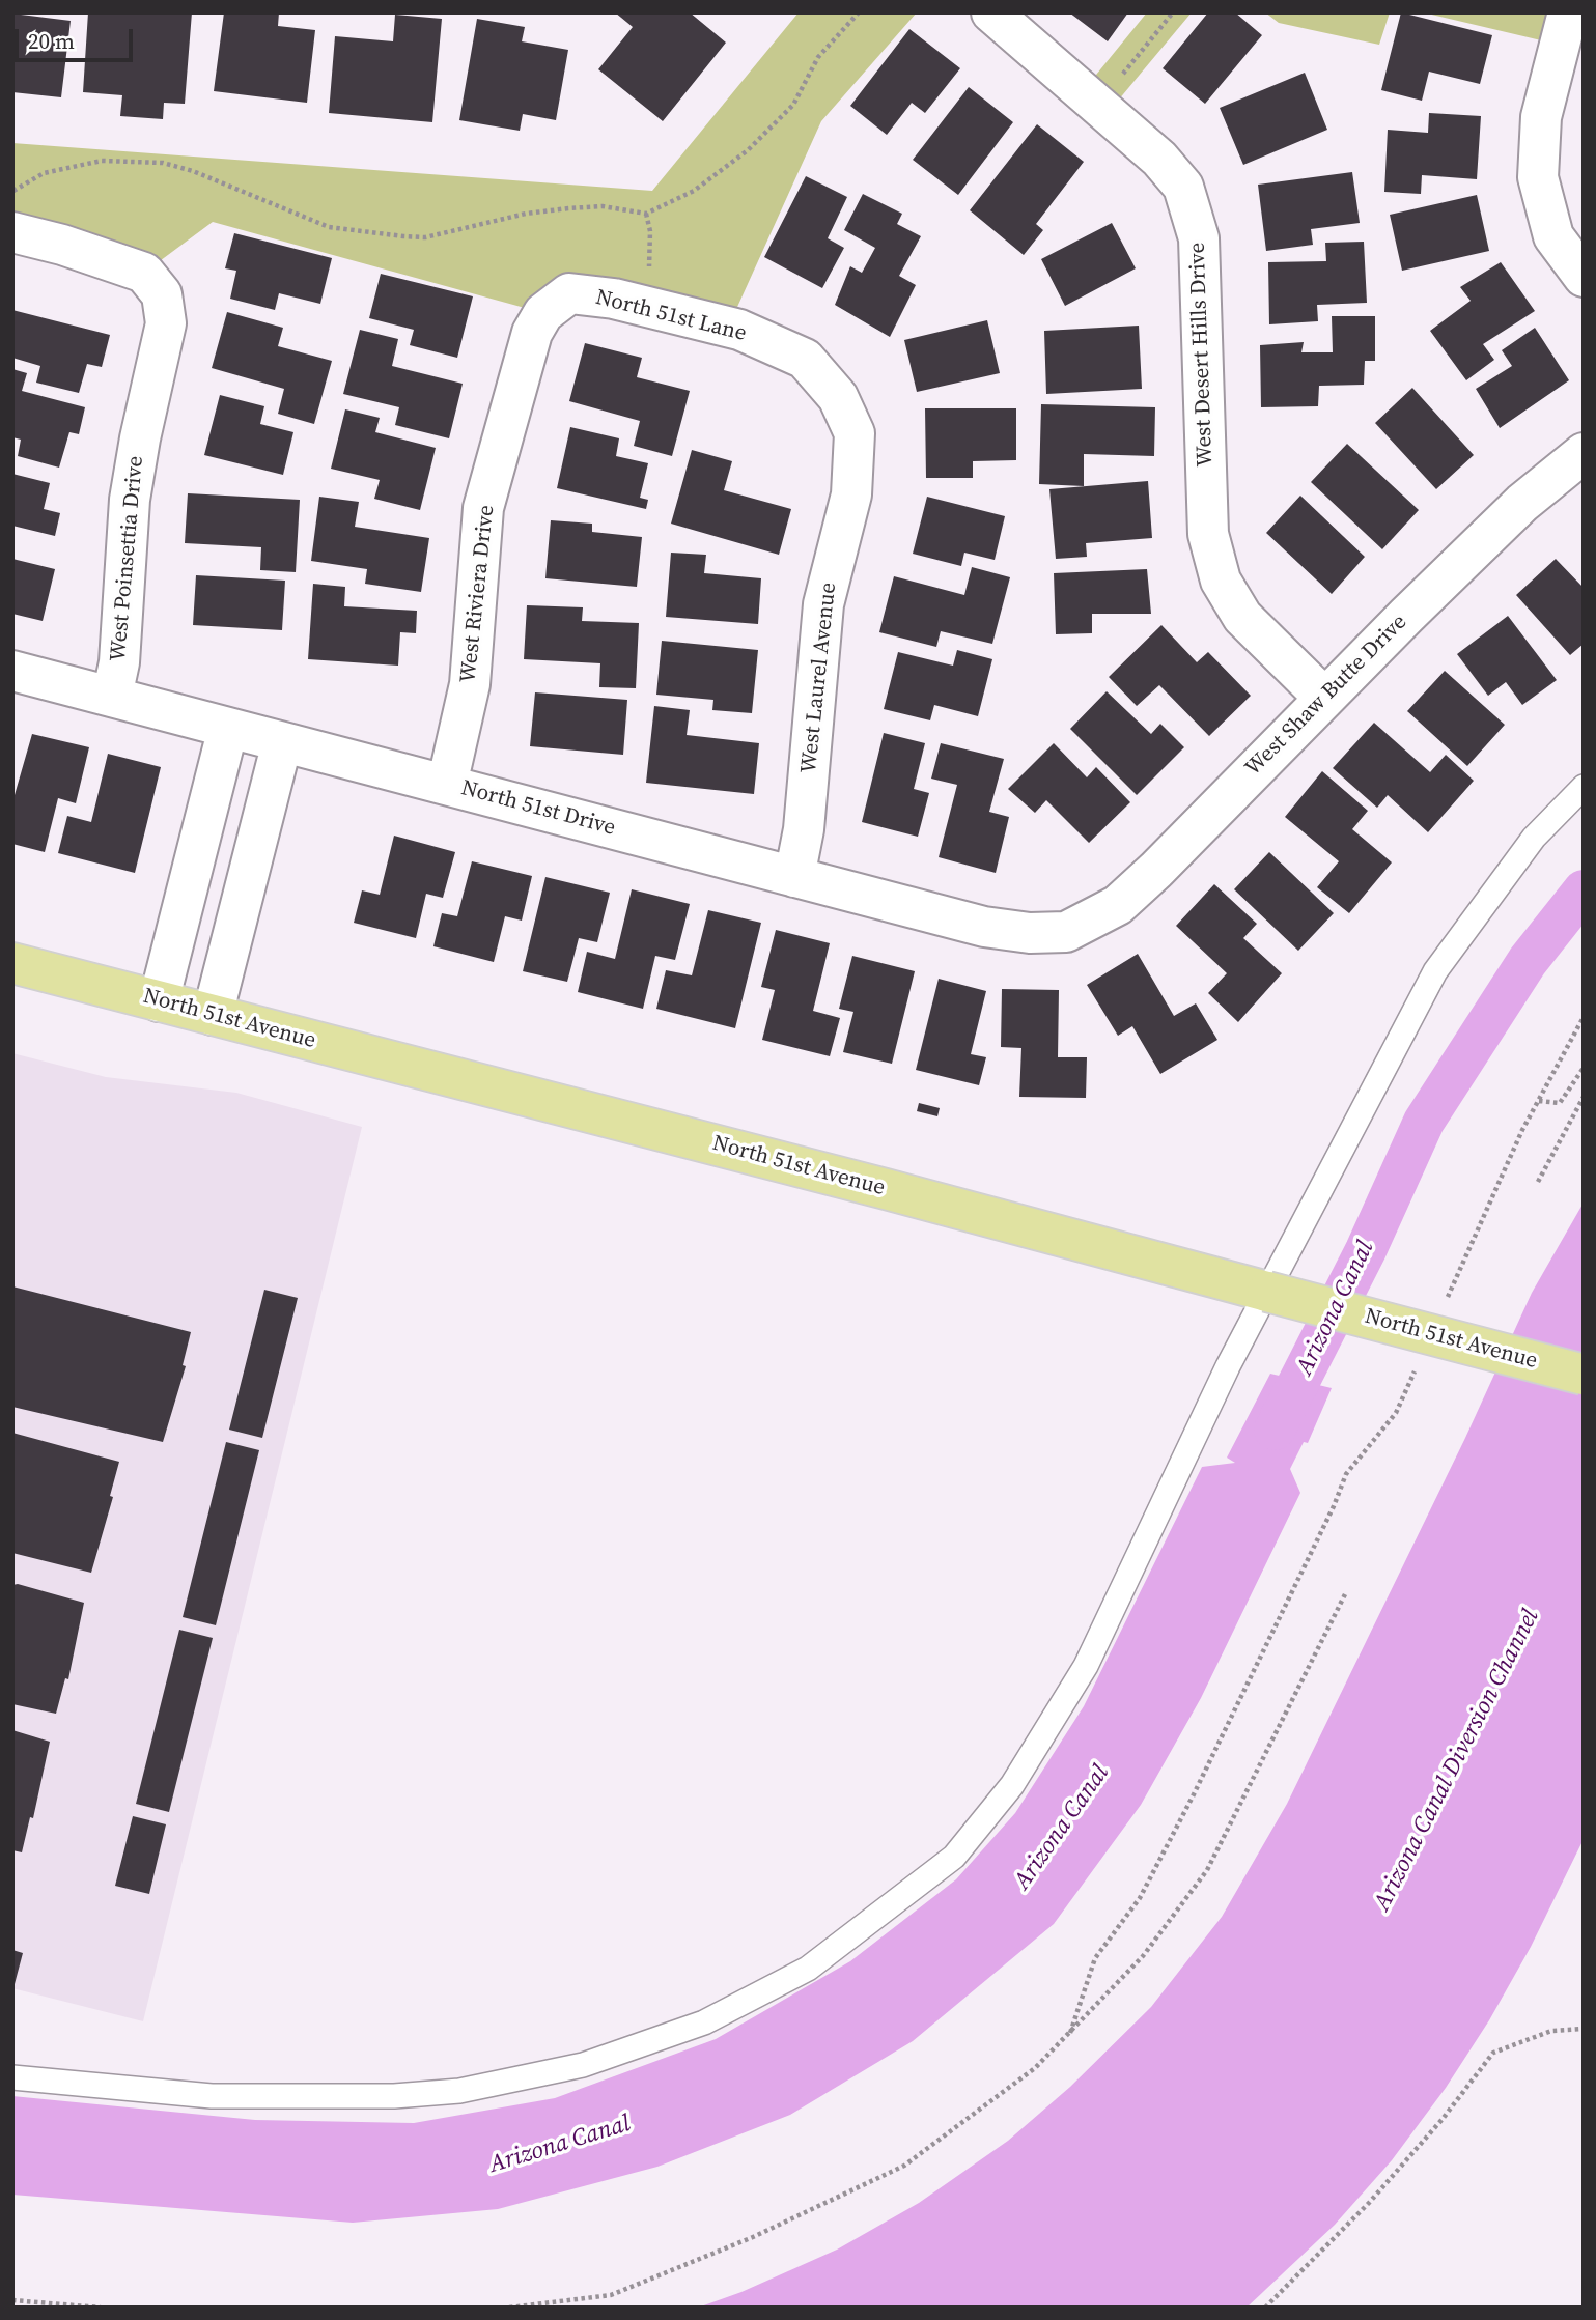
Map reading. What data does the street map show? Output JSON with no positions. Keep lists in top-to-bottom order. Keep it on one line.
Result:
{"streets":{"main road":["North 51st Avenue"],"street":["North 51st Lane","West Desert Hills Drive","West Poinsettia Drive","West Riviera Drive","West Laurel Avenue","West Shaw Butte Drive","North 51st Drive"]},"crossings":[["North 51st Lane","West Riviera Drive"],["North 51st Lane","West Laurel Avenue"],["West Desert Hills Drive","West Shaw Butte Drive"],["West Poinsettia Drive","North 51st Drive"],["West Riviera Drive","North 51st Drive"],["West Laurel Avenue","North 51st Drive"],["West Shaw Butte Drive","North 51st Drive"]],"water":["Arizona Canal","Arizona Canal Diversion Channel"],"scale_bar":"20 m"}
